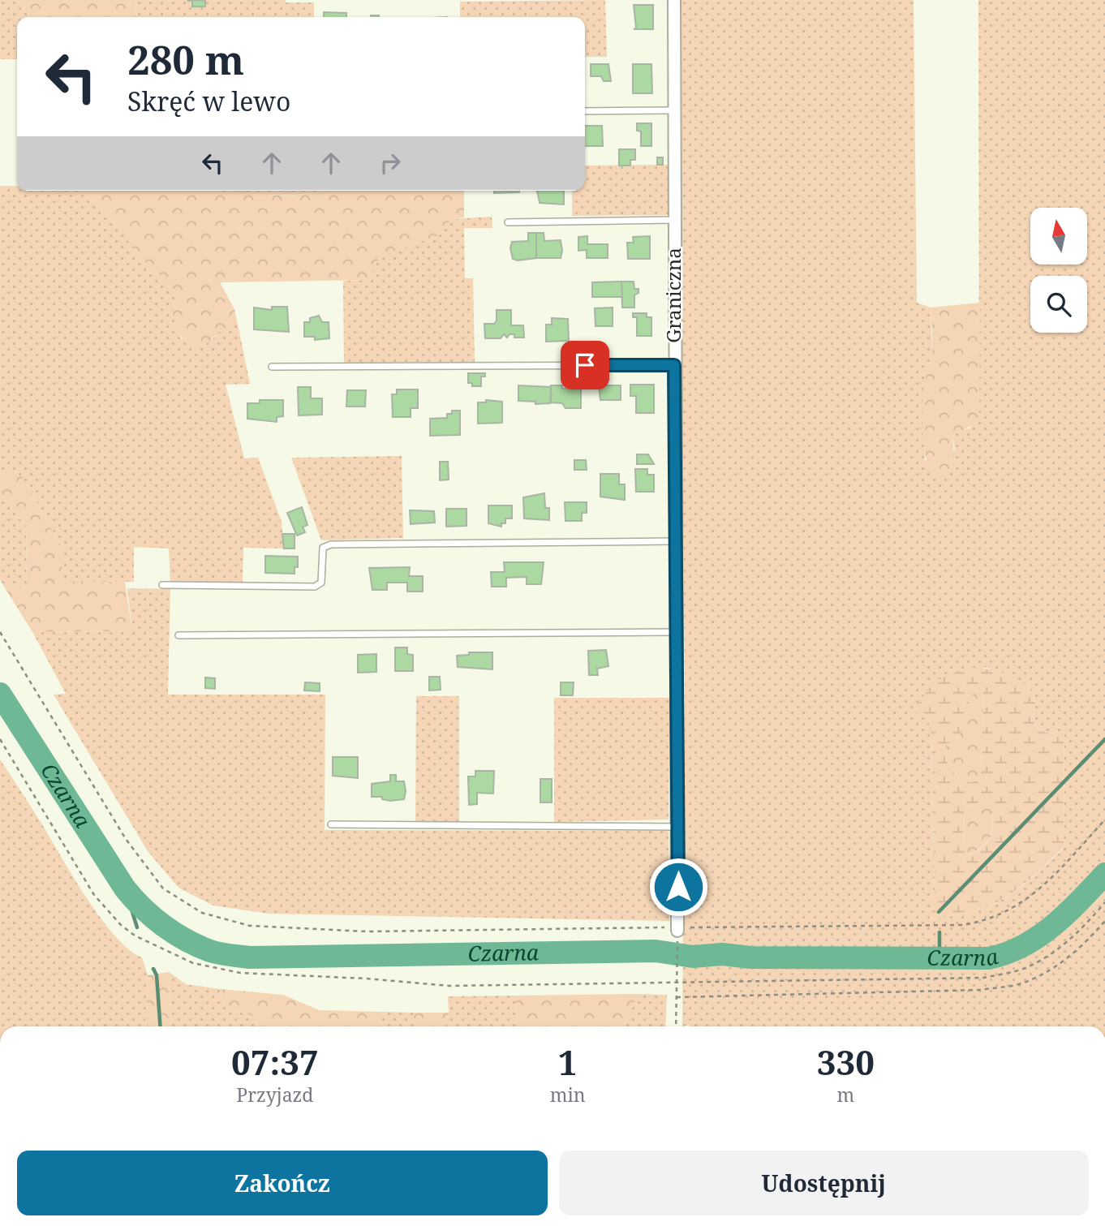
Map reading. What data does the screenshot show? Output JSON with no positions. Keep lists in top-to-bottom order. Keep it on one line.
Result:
{"streets":{"street":["Graniczna"]},"water":["Czarna"],"north":"top","page":{"turn":["280 m","Skręć w lewo"],"eta":["07:37","Przyjazd","1","min","330","m"],"buttons":["Zakończ","Udostępnij"]}}
